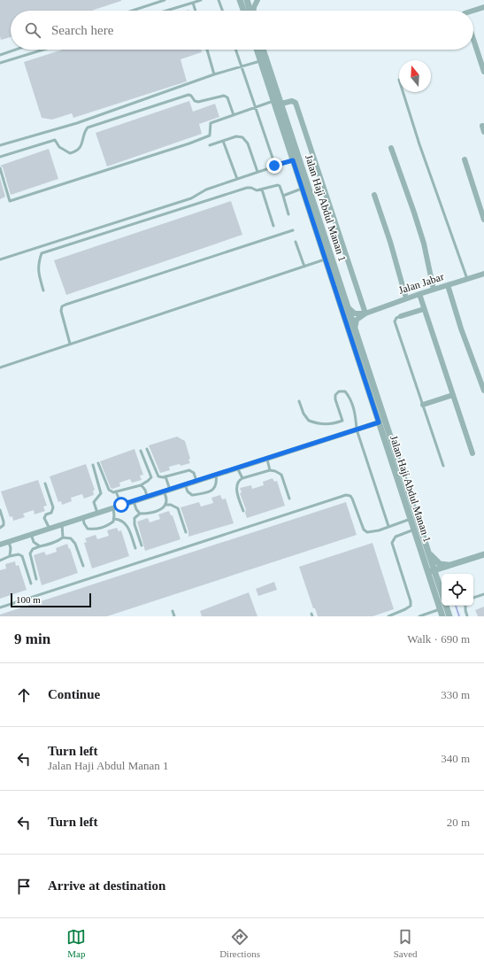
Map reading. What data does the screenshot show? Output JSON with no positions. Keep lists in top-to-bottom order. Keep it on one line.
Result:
{"streets":{"street":["Jalan Haji Abdul Manan 1","Jalan Jabar"]},"scale_bar":"100 m","north":"top","page":{"search":"Search here","scale":"100 m","heading":["9 min","Walk · 690 m"],"list":[["Continue","330 m"],["Turn left","Jalan Haji Abdul Manan 1","340 m"],["Turn left","20 m"],"Arrive at destination"],"nav":["Map","Directions","Saved"]}}
